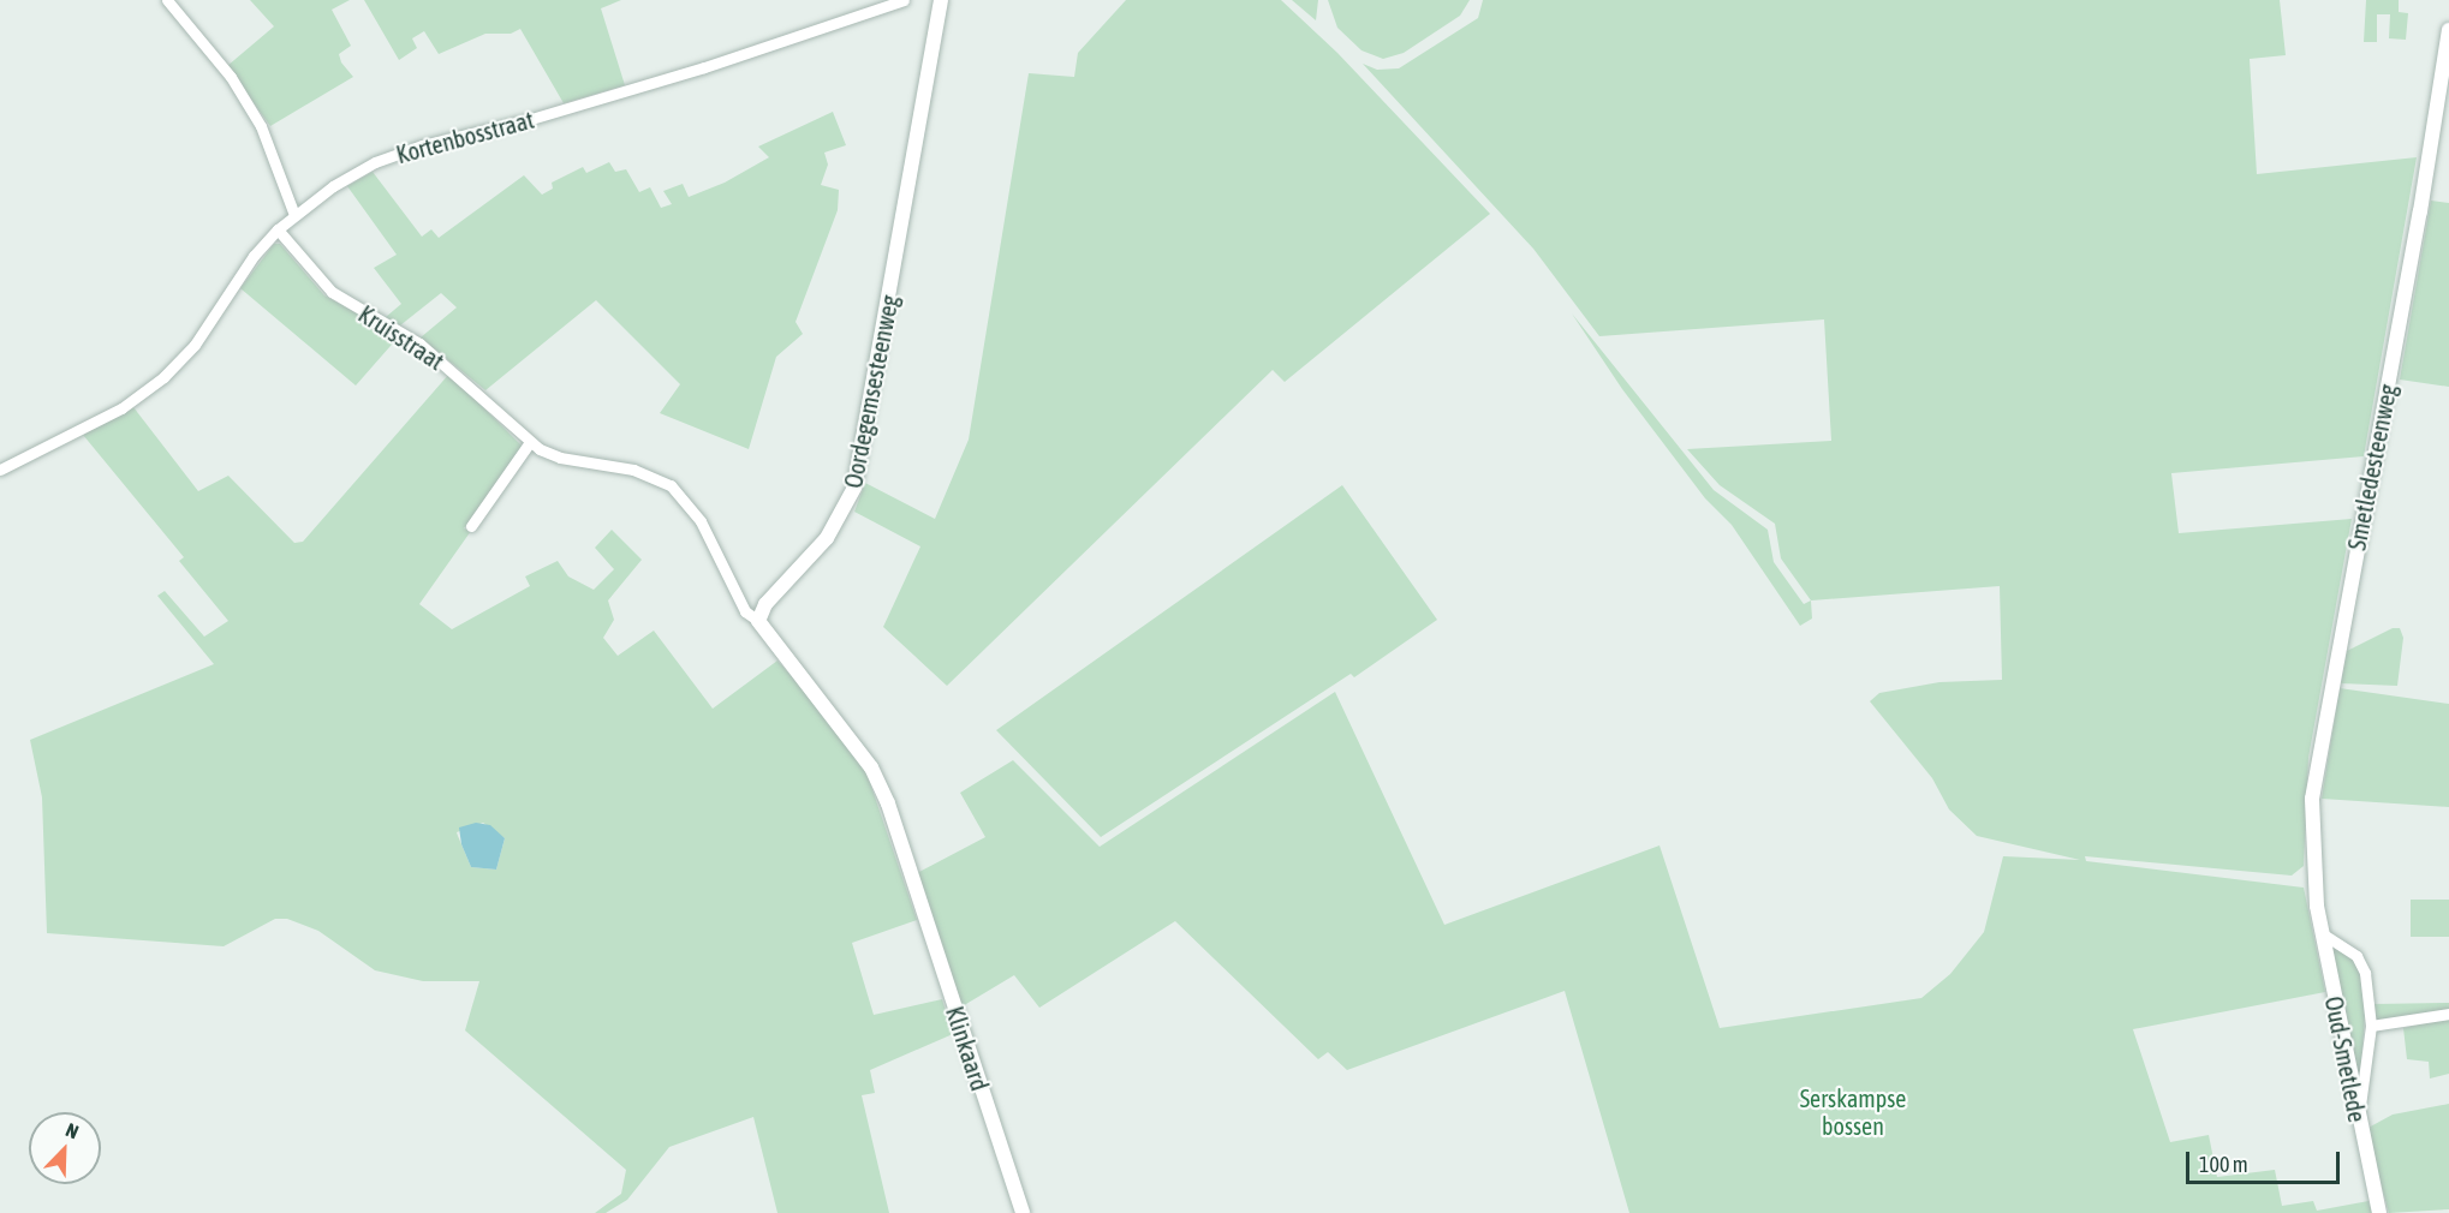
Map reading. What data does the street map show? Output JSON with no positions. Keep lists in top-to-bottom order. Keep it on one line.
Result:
{"streets":{"street":["Kortenbosstraat","Kruisstraat","Oordegemsesteenweg","Smetledesteenweg","Klinkaard","Oud-Smetlede"]},"crossings":[["Kortenbosstraat","Kruisstraat"],["Kruisstraat","Oordegemsesteenweg"],["Kruisstraat","Klinkaard"],["Oordegemsesteenweg","Klinkaard"],["Smetledesteenweg","Oud-Smetlede"]],"parks":["Serskampse bossen"],"scale_bar":"100 m","north":"top right"}
